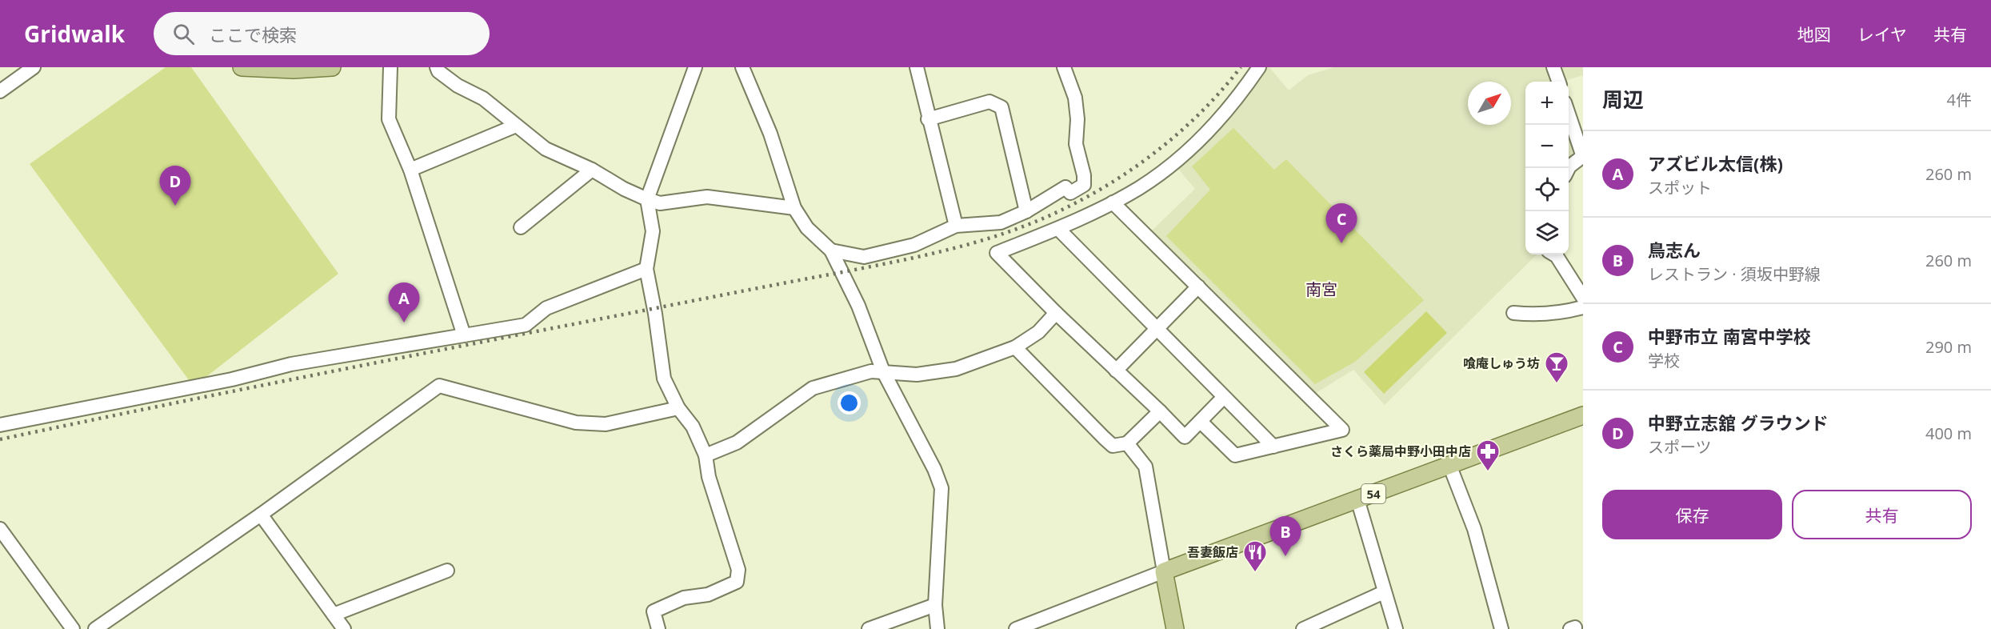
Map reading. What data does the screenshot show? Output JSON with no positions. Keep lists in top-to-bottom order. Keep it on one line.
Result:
{"streets":{"main road":["54"]},"districts":["南宮"],"places":{"bar":["喰庵しゅう坊"],"pharmacy":["さくら薬局中野小田中店"],"restaurant":["吾妻飯店"]},"north":"top right","page":{"header":"Gridwalk","search":"ここで検索","nav":["地図","レイヤ","共有"],"heading":["周辺","4件"],"map_buttons":["+","−"],"list":[{"mark":"A","name":"アズビル太信(株)","note":"スポット","value":"260 m"},{"mark":"B","name":"鳥志ん","note":"レストラン · 須坂中野線","value":"260 m"},{"mark":"C","name":"中野市立 南宮中学校","note":"学校","value":"290 m"},{"mark":"D","name":"中野立志舘 グラウンド","note":"スポーツ","value":"400 m"}],"pins":["D","C","A","B"],"buttons":["保存","共有"]}}
